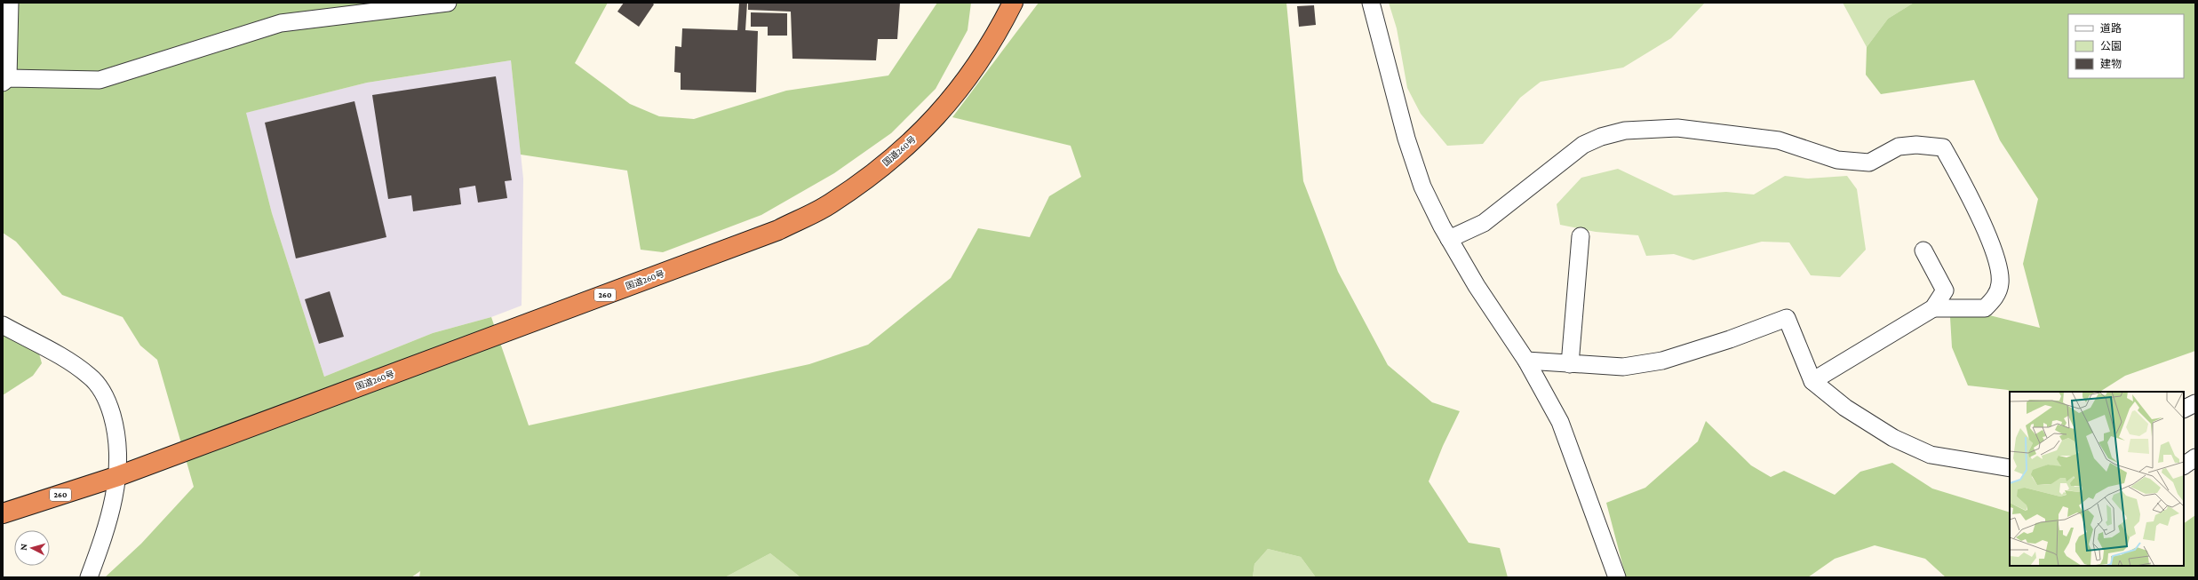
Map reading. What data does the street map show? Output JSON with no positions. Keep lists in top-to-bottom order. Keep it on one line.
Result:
{"streets":{"highway":["国道260号","260"]},"crossings":[["国道260号","260"]],"legend":["道路","公園","建物"],"north":"left"}
